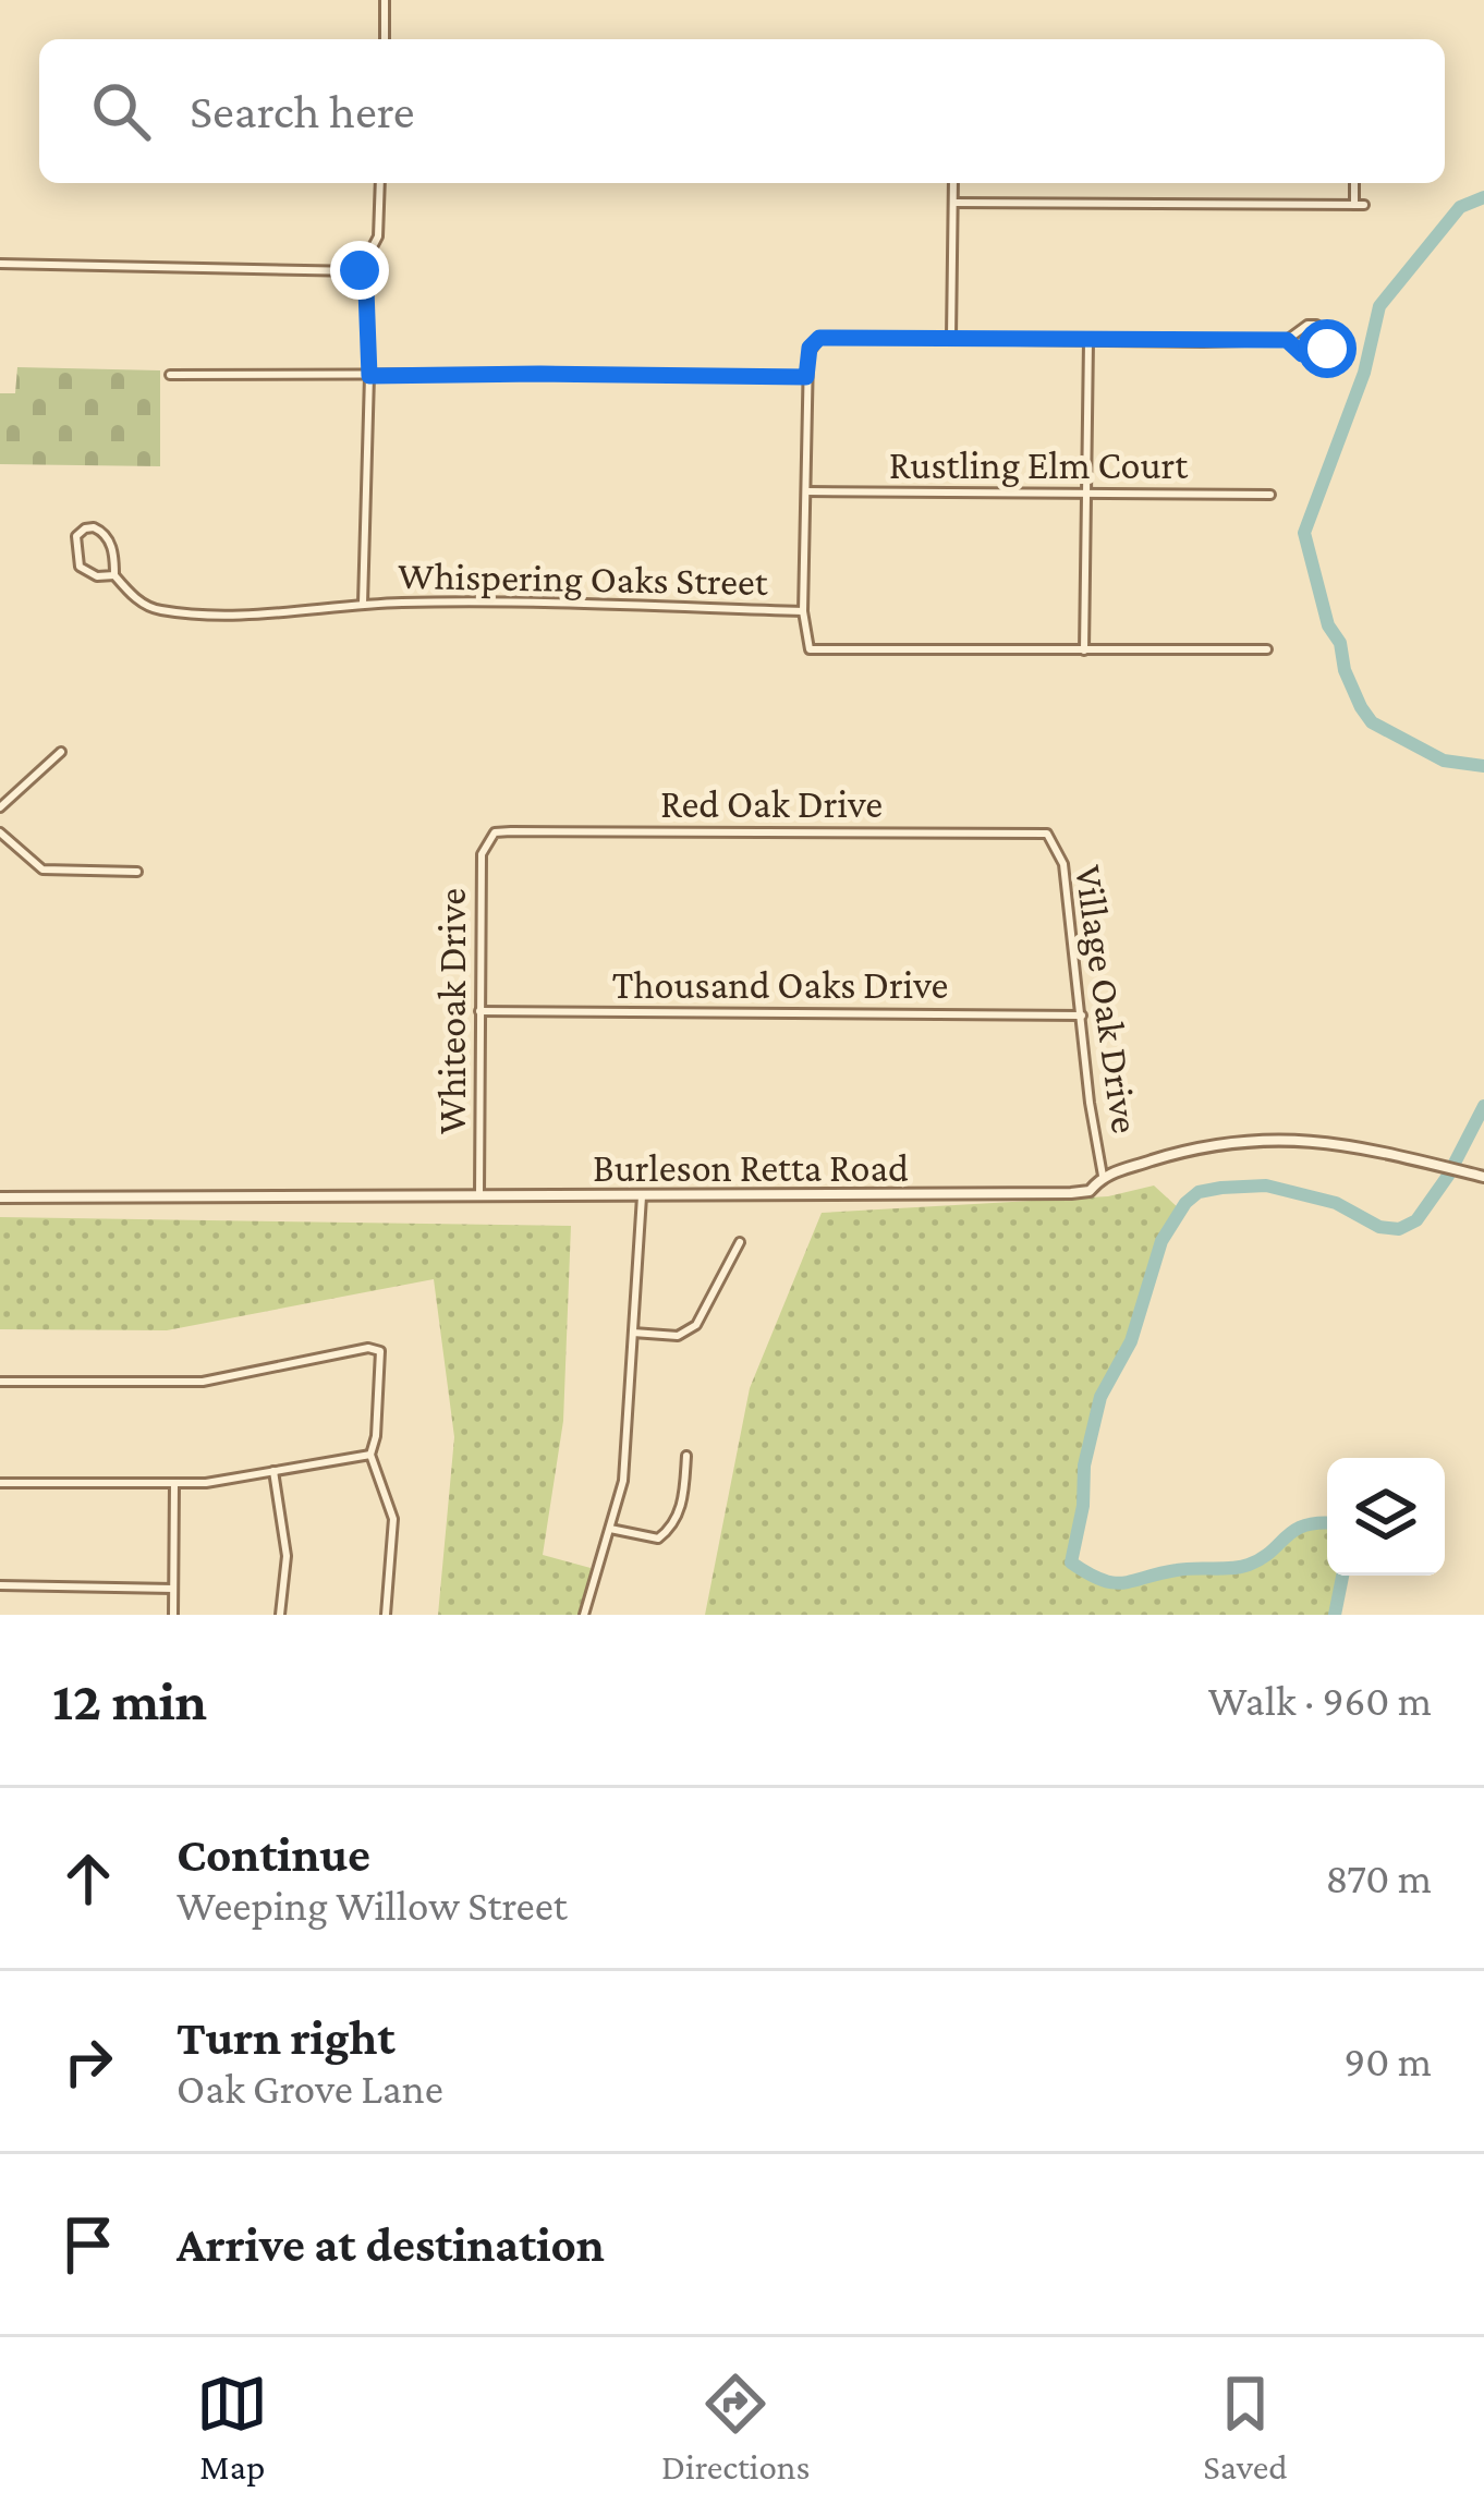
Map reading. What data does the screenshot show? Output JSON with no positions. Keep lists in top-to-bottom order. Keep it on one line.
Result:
{"streets":{"street":["Rustling Elm Court","Whispering Oaks Street","Red Oak Drive","Thousand Oaks Drive","Village Oak Drive","Whiteoak Drive","Burleson Retta Road"]},"crossings":[["Red Oak Drive","Village Oak Drive"],["Red Oak Drive","Whiteoak Drive"],["Thousand Oaks Drive","Village Oak Drive"],["Thousand Oaks Drive","Whiteoak Drive"],["Village Oak Drive","Burleson Retta Road"],["Whiteoak Drive","Burleson Retta Road"]],"page":{"search":"Search here","heading":["12 min","Walk · 960 m"],"list":[["Continue","Weeping Willow Street","870 m"],["Turn right","Oak Grove Lane","90 m"],"Arrive at destination"],"nav":["Map","Directions","Saved"]}}
